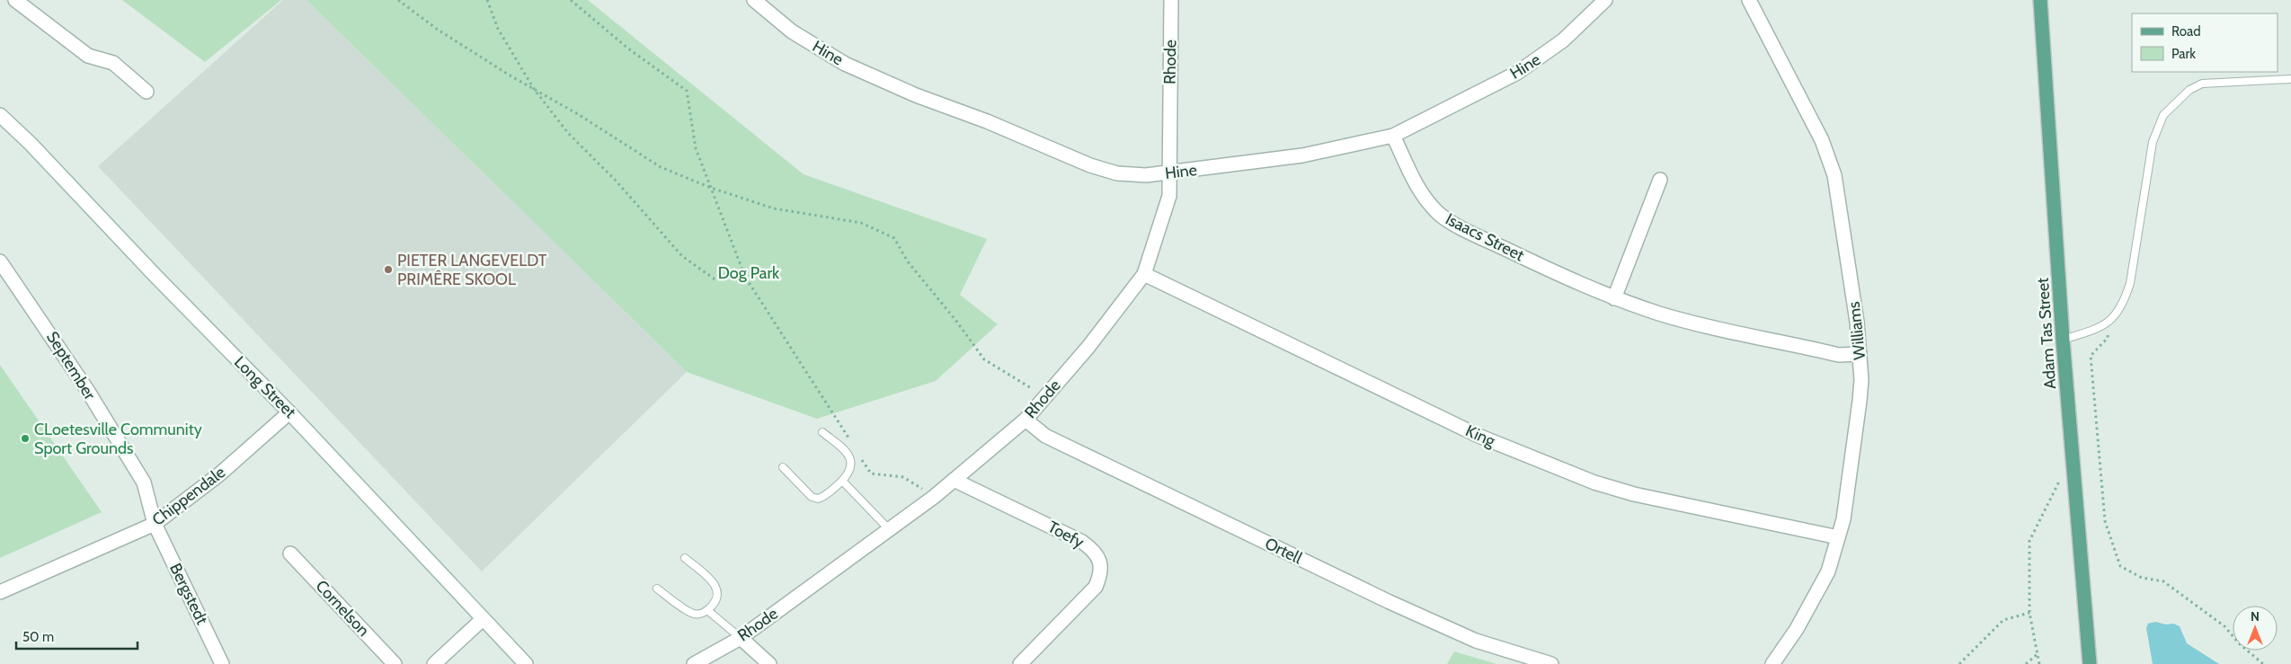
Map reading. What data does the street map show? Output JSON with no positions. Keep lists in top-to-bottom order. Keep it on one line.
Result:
{"streets":{"main road":["Adam Tas Street"],"street":["Hine","Rhode","Isaacs Street","Williams","September","Long Street","King","Chippendale","Toefy","Ortell","Bergstedt","Cornelson"]},"crossings":[["Hine","Rhode"],["Hine","Isaacs Street"],["Rhode","King"],["Rhode","Toefy"],["Rhode","Ortell"],["Isaacs Street","Williams"],["Williams","King"],["September","Chippendale"],["September","Bergstedt"],["Long Street","Chippendale"],["Chippendale","Bergstedt"]],"parks":["Dog Park"],"places":["PIETER LANGEVELDT PRIMÊRE SKOOL","CLoetesville Community Sport Grounds"],"legend":["Road","Park"],"scale_bar":"50 m","north":"top"}
